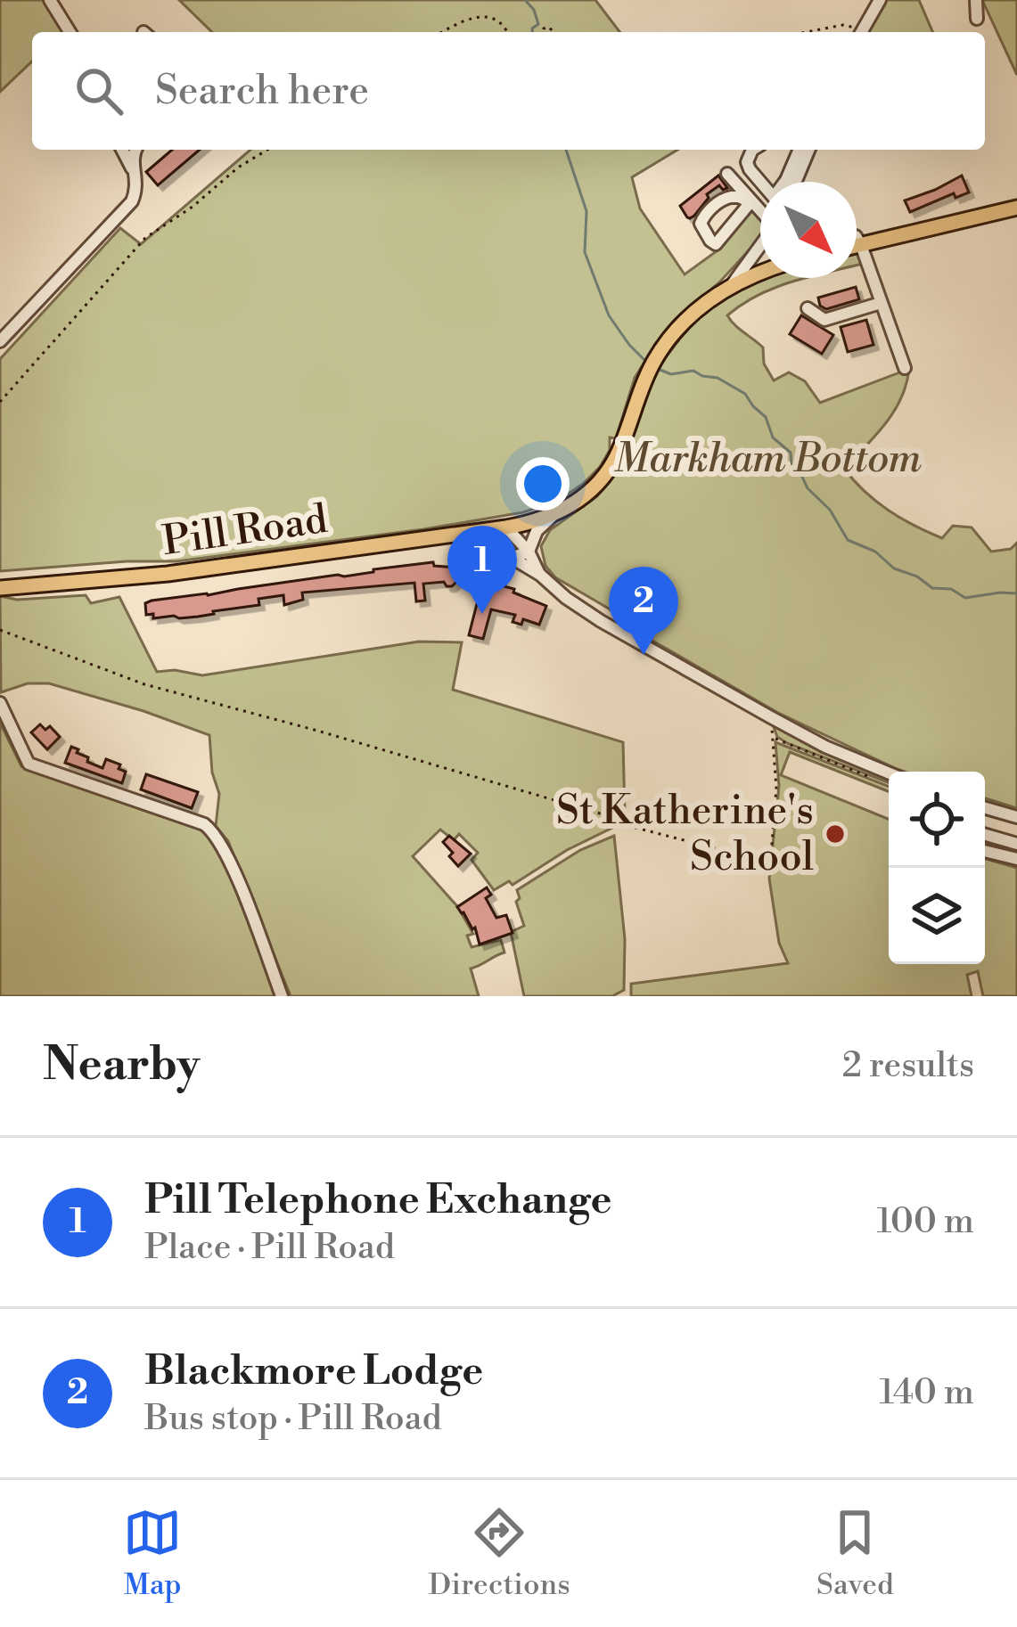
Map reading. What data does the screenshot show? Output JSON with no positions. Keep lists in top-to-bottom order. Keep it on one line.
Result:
{"streets":{"main road":["Pill Road"]},"parks":["Markham Bottom"],"places":["St Katherine's School"],"north":"bottom right","page":{"search":"Search here","pins":["1","2"],"heading":["Nearby","2 results"],"list":[{"mark":"1","name":"Pill Telephone Exchange","note":"Place · Pill Road","value":"100 m"},{"mark":"2","name":"Blackmore Lodge","note":"Bus stop · Pill Road","value":"140 m"}],"nav":["Map","Directions","Saved"]}}
